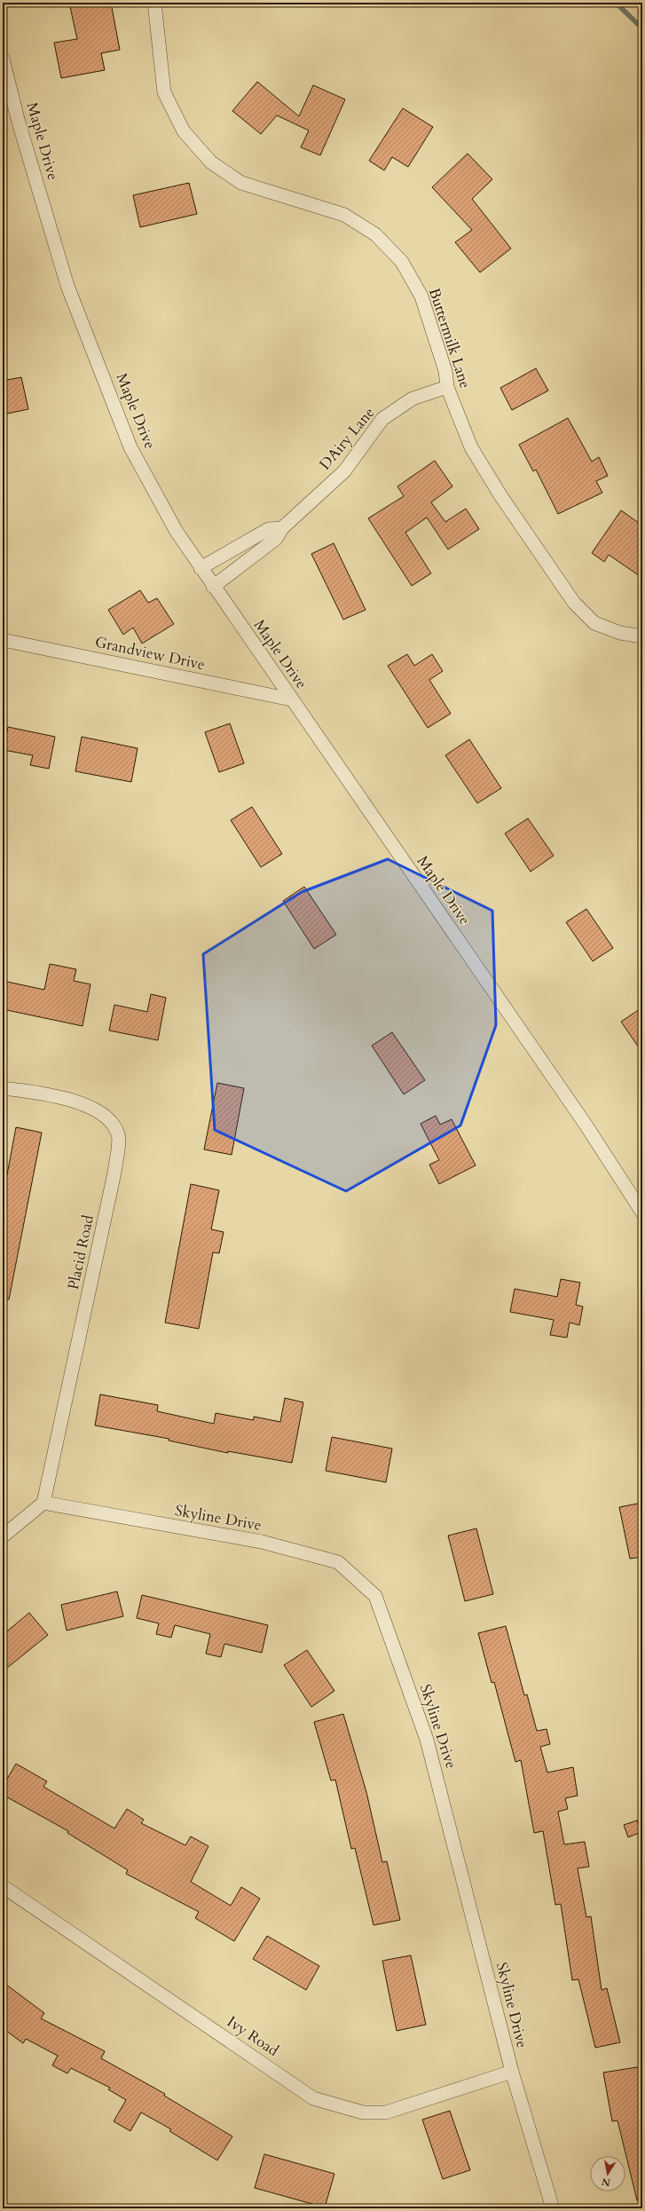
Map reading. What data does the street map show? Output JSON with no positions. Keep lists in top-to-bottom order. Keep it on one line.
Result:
{"streets":{"street":["Maple Drive","Buttermilk Lane","DAiry Lane","Grandview Drive","Placid Road","Skyline Drive","Ivy Road"]},"crossings":[["Maple Drive","Grandview Drive"],["Buttermilk Lane","DAiry Lane"],["Placid Road","Skyline Drive"],["Skyline Drive","Ivy Road"]],"north":"bottom"}
